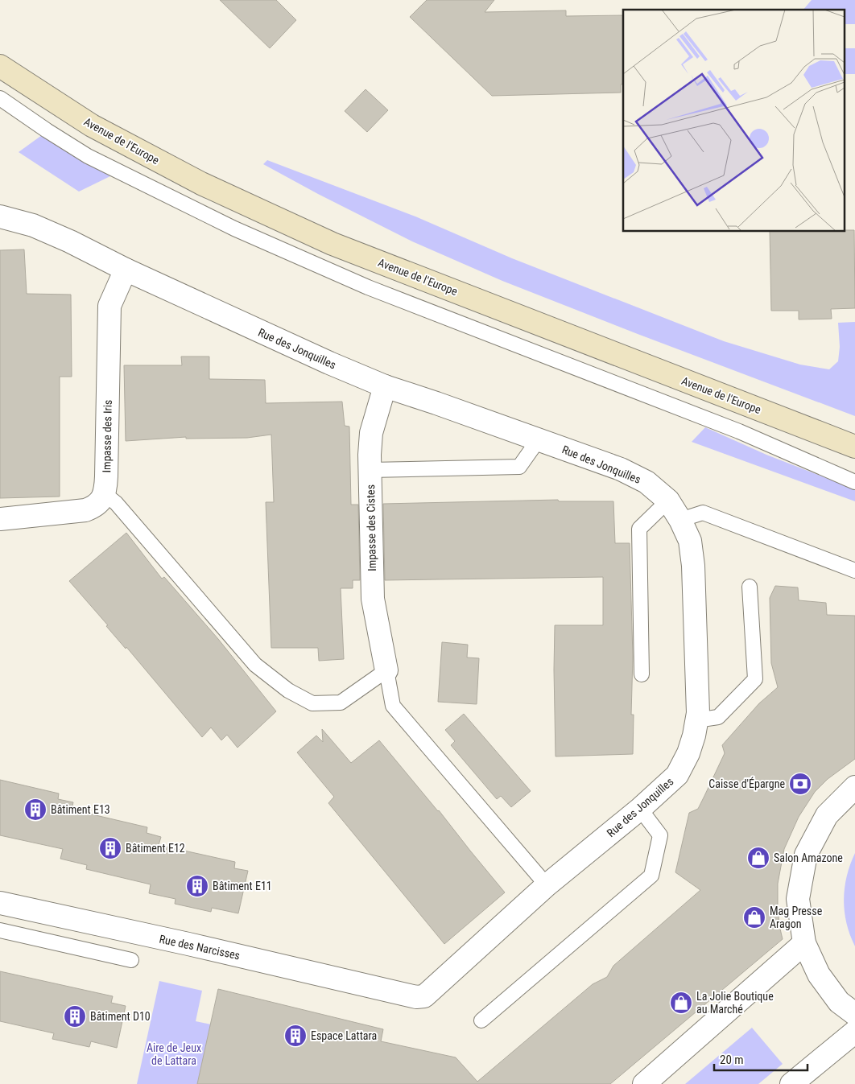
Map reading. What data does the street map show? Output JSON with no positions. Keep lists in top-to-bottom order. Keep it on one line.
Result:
{"streets":{"main road":["Avenue de l'Europe"],"street":["Rue des Jonquilles","Impasse des Iris","Impasse des Cistes","Rue des Narcisses"]},"crossings":[["Rue des Jonquilles","Impasse des Iris"],["Rue des Jonquilles","Impasse des Cistes"],["Rue des Jonquilles","Rue des Narcisses"]],"parks":["Aire de Jeux de Lattara"],"places":{"bank":["Caisse d'Épargne"],"building":["Bâtiment E13","Bâtiment E12","Bâtiment E11","Bâtiment D10","Espace Lattara"],"shop":["Salon Amazone","Mag Presse Aragon","La Jolie Boutique au Marché"]},"scale_bar":"20 m"}
